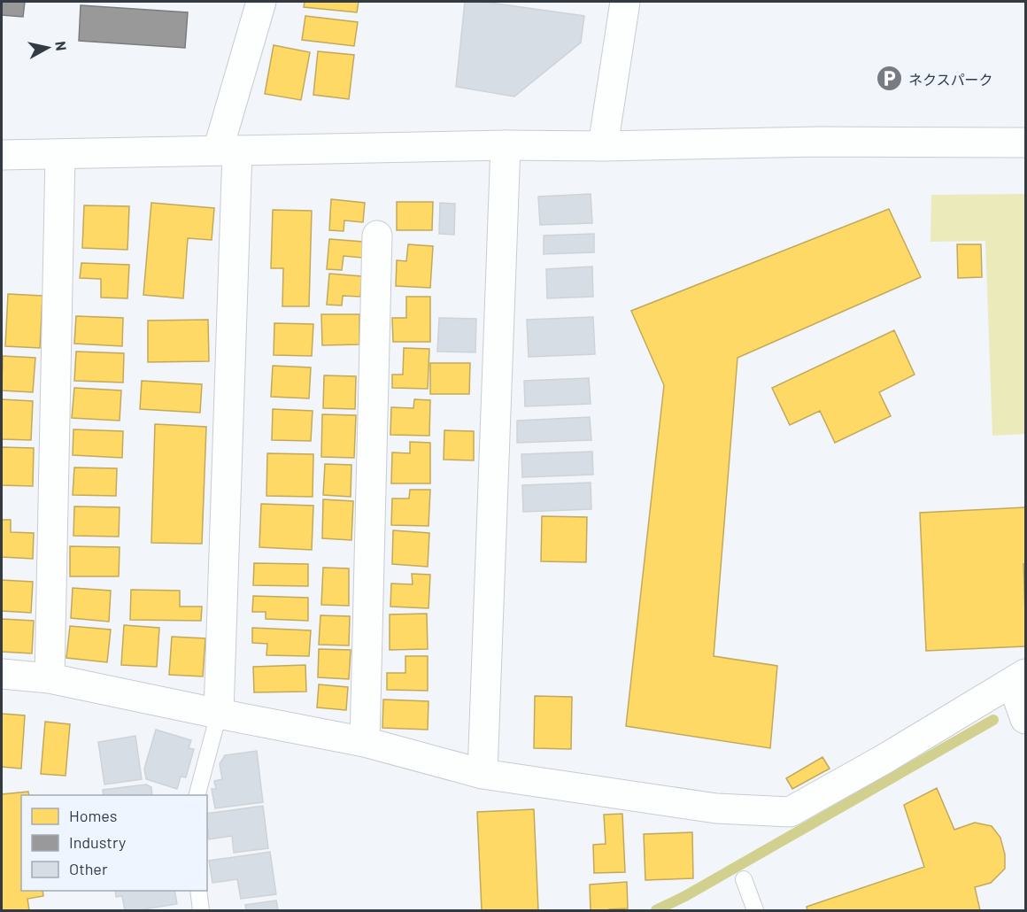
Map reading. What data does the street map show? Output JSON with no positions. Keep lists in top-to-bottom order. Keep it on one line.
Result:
{"places":{"parking":["ネクスパーク"]},"legend":["Homes","Industry","Other"],"north":"right"}
